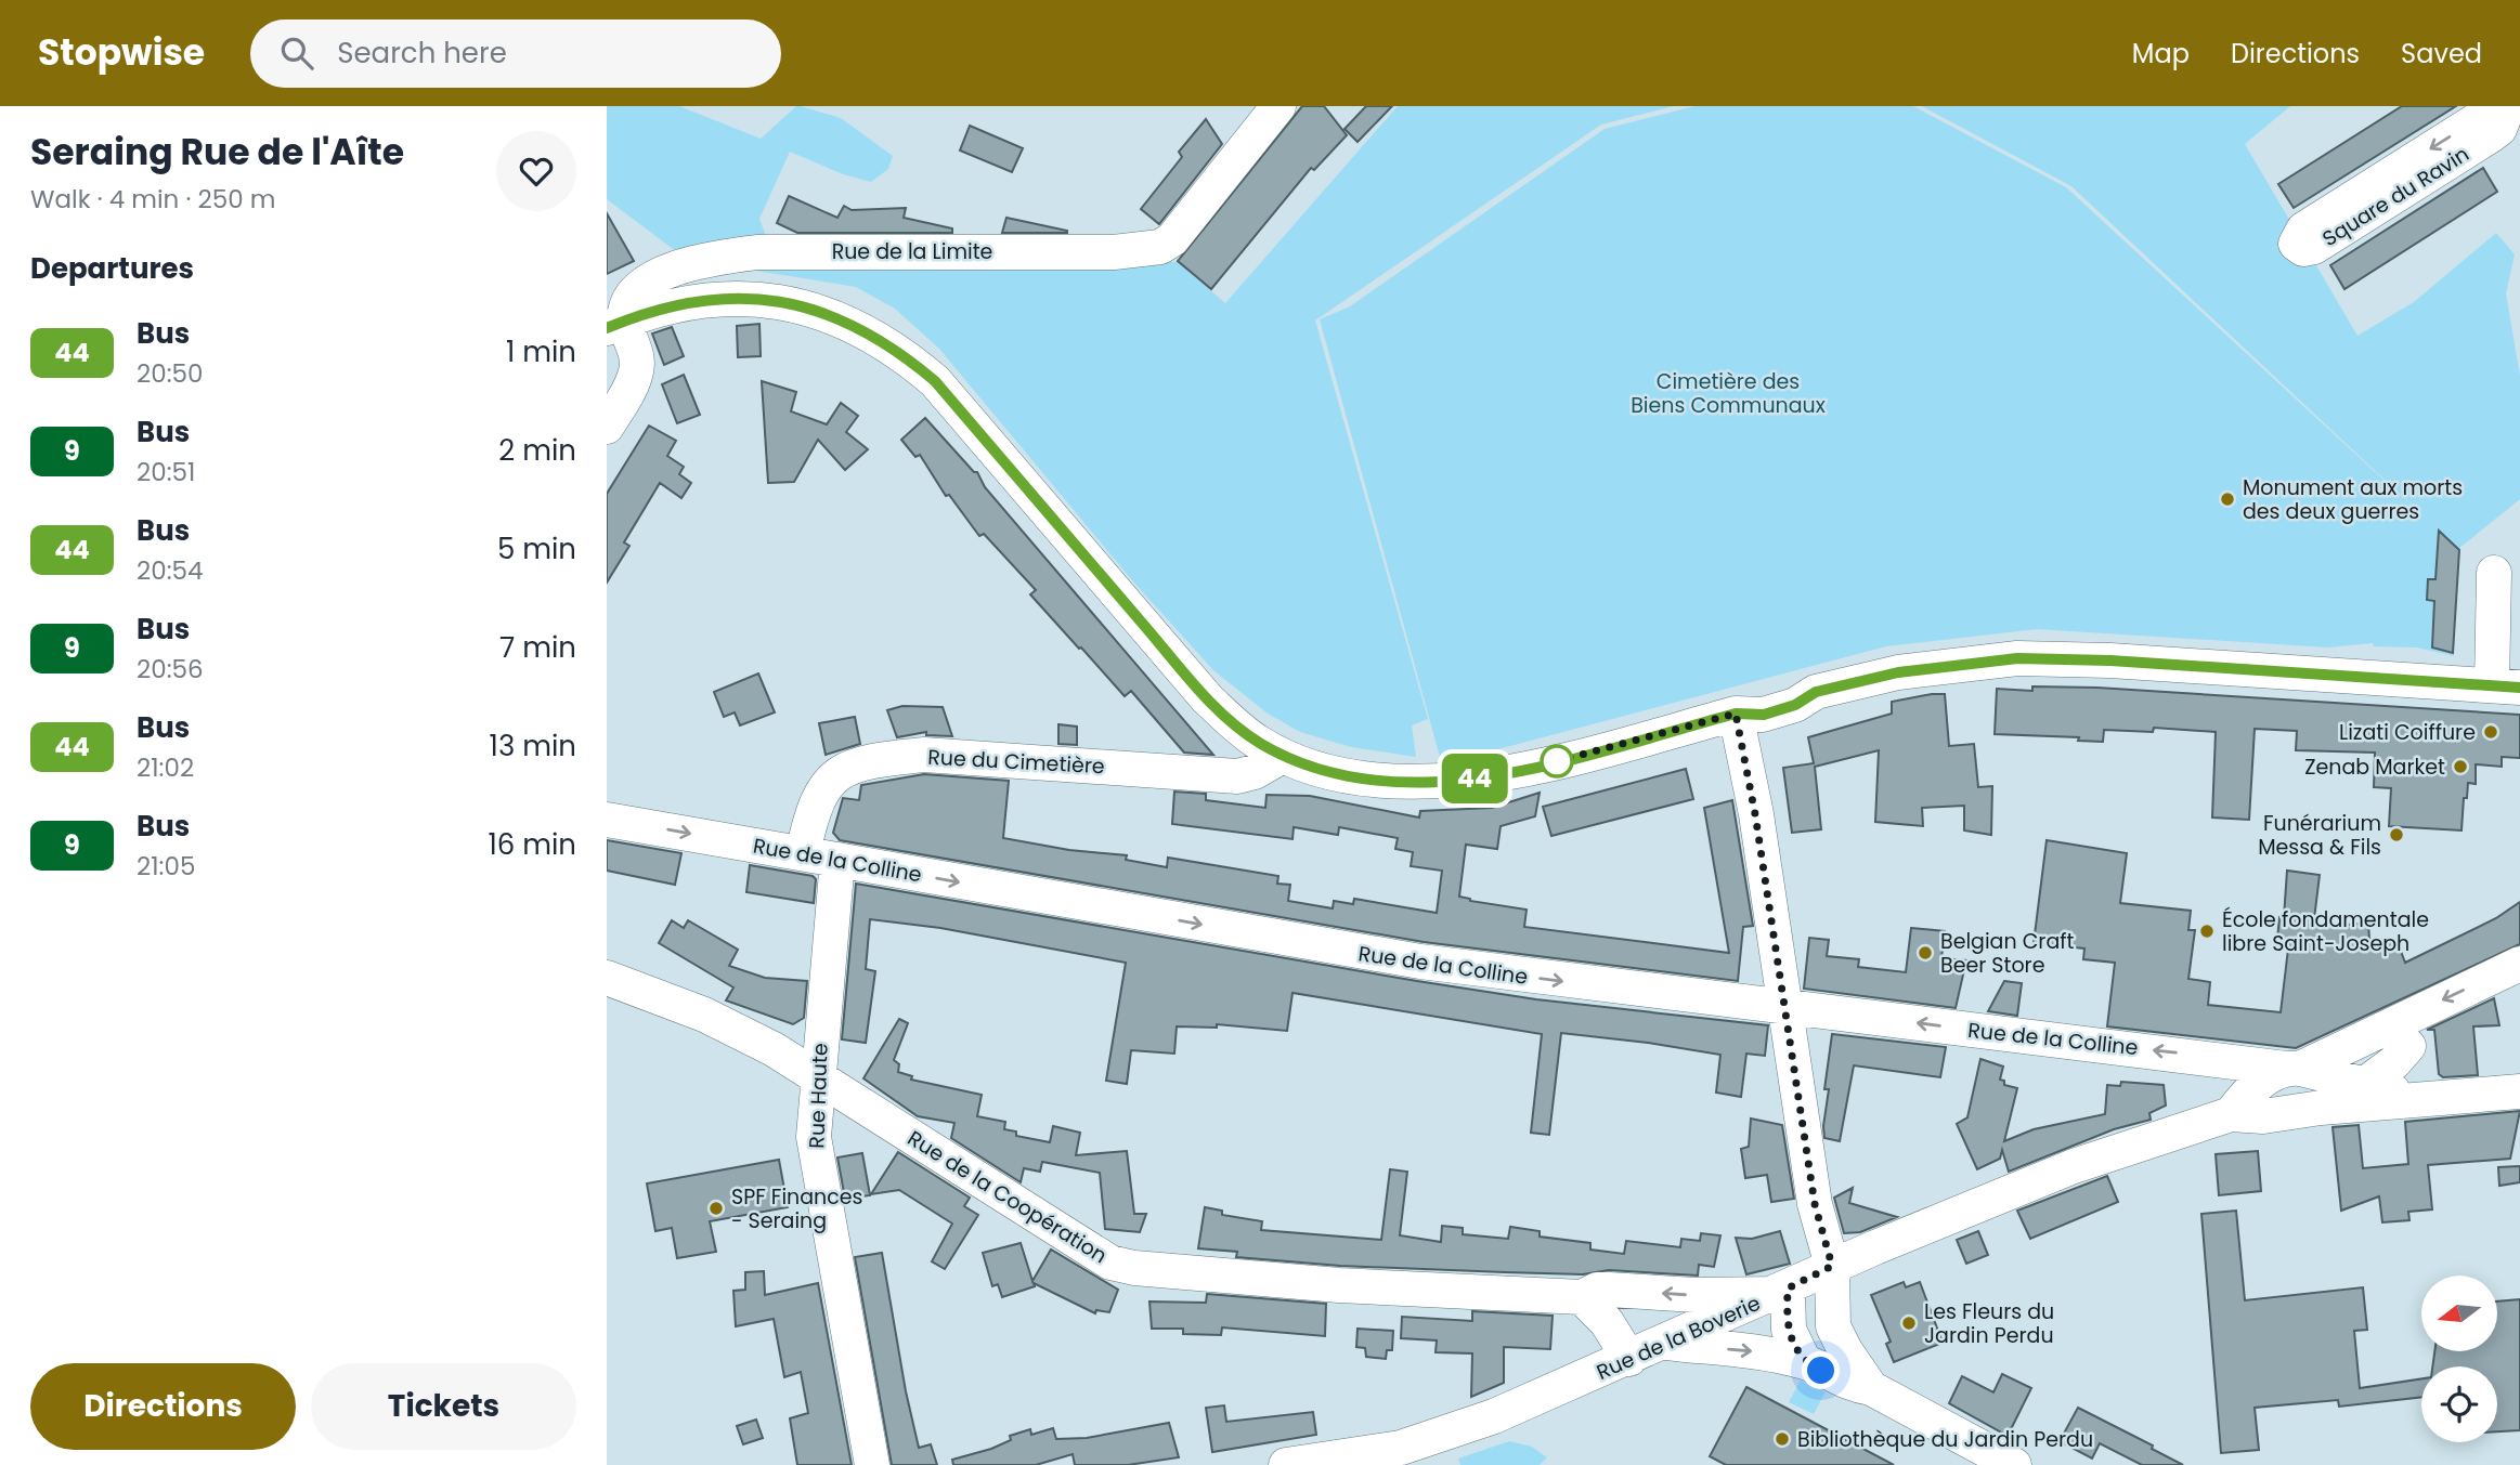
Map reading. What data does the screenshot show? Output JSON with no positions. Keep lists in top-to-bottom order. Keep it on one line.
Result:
{"streets":{"street":["Square du Ravin","Rue de la Limite","Rue du Cimetière","Rue de la Colline","Rue Haute","Rue de la Coopération","Rue de la Boverie"]},"crossings":[["Rue du Cimetière","Rue de la Colline"],["Rue de la Colline","Rue Haute"],["Rue Haute","Rue de la Coopération"],["Rue de la Coopération","Rue de la Boverie"]],"parks":["Cimetière des Biens Communaux"],"places":["Monument aux morts des deux guerres","Lizati Coiffure","Zenab Market","Funérarium Messa & Fils","École fondamentale libre Saint-Joseph","Belgian Craft Beer Store","SPF Finances - Seraing","Les Fleurs du Jardin Perdu","Bibliothèque du Jardin Perdu"],"lines":["bus line 44"],"north":"left","page":{"header":"Stopwise","search":"Search here","nav":["Map","Directions","Saved"],"heading":[["Seraing Rue de l'Aîte","Walk · 4 min · 250 m"],"Departures"],"on_map":"44","list":[{"mark":"44","name":"Bus","note":"20:50","value":"1 min"},{"mark":"9","name":"Bus","note":"20:51","value":"2 min"},{"mark":"44","name":"Bus","note":"20:54","value":"5 min"},{"mark":"9","name":"Bus","note":"20:56","value":"7 min"},{"mark":"44","name":"Bus","note":"21:02","value":"13 min"},{"mark":"9","name":"Bus","note":"21:05","value":"16 min"}],"buttons":["Directions","Tickets"]}}
